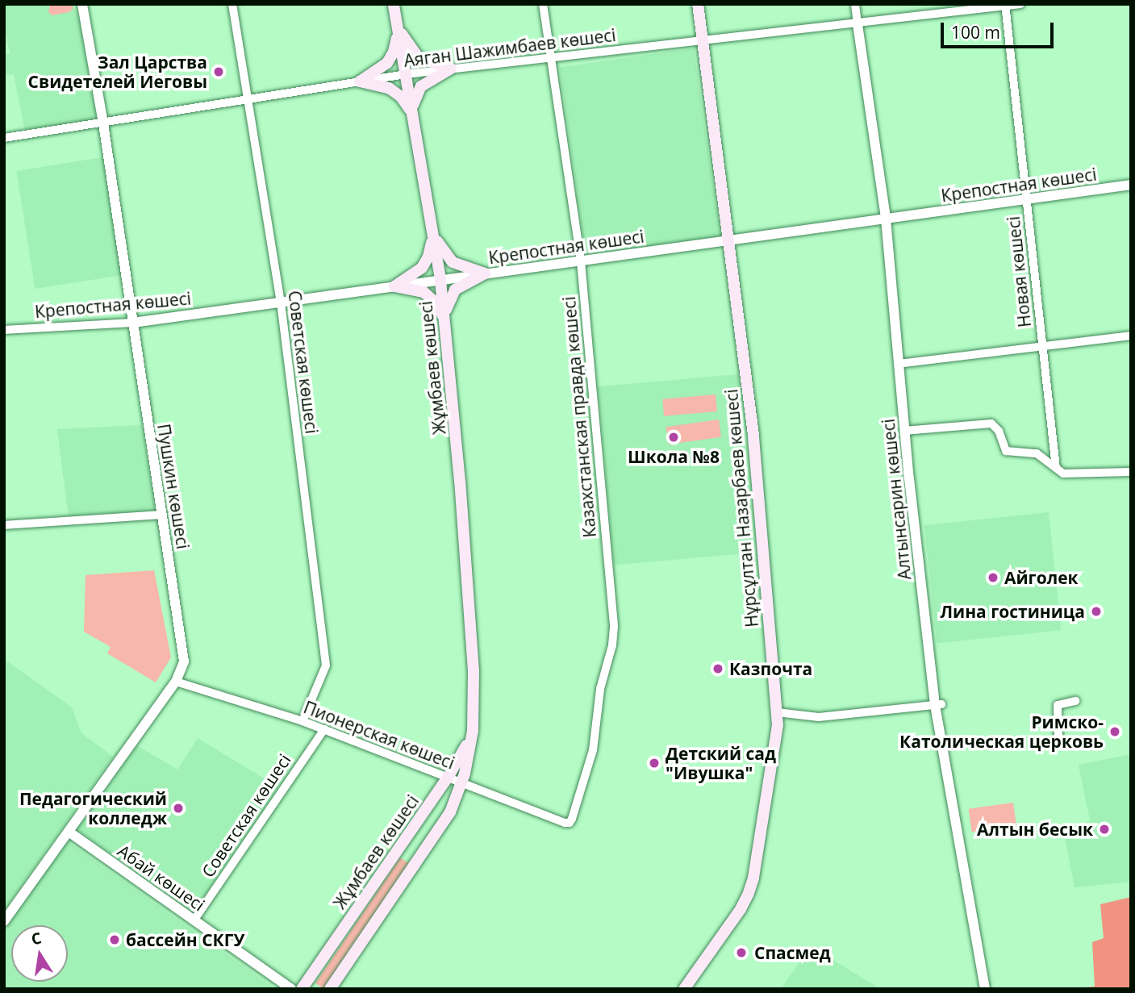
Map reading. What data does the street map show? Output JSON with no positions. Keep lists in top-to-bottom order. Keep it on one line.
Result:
{"streets":{"main road":["Жұмбаев көшесі","Нұрсұлтан Назарбаев көшесі"],"street":["Аяган Шажимбаев көшесі","Крепостная көшесі","Новая көшесі","Советская көшесі","Казахстанская правда көшесі","Пушкин көшесі","Алтынсарин көшесі","Пионерская көшесі","Абай көшесі"]},"crossings":[["Аяган Шажимбаев көшесі","Новая көшесі"],["Аяган Шажимбаев көшесі","Советская көшесі"],["Аяган Шажимбаев көшесі","Жұмбаев көшесі"],["Аяган Шажимбаев көшесі","Казахстанская правда көшесі"],["Аяган Шажимбаев көшесі","Пушкин көшесі"],["Аяган Шажимбаев көшесі","Алтынсарин көшесі"],["Аяган Шажимбаев көшесі","Нұрсұлтан Назарбаев көшесі"],["Крепостная көшесі","Новая көшесі"],["Крепостная көшесі","Советская көшесі"],["Крепостная көшесі","Жұмбаев көшесі"],["Крепостная көшесі","Казахстанская правда көшесі"],["Крепостная көшесі","Пушкин көшесі"],["Крепостная көшесі","Алтынсарин көшесі"],["Крепостная көшесі","Нұрсұлтан Назарбаев көшесі"],["Советская көшесі","Пионерская көшесі"],["Советская көшесі","Абай көшесі"],["Жұмбаев көшесі","Пионерская көшесі"],["Казахстанская правда көшесі","Пионерская көшесі"],["Пушкин көшесі","Пионерская көшесі"],["Пушкин көшесі","Абай көшесі"]],"places":["Зал Царства Свидетелей Иеговы","Школа №8","Айголек","Лина гостиница","Казпочта","Римско- Католическая церковь","Детский сад \"Ивушка\"","Педагогический колледж","Алтын бесык","бассейн СКГУ","Спасмед"],"scale_bar":"100 m","north":"top"}
